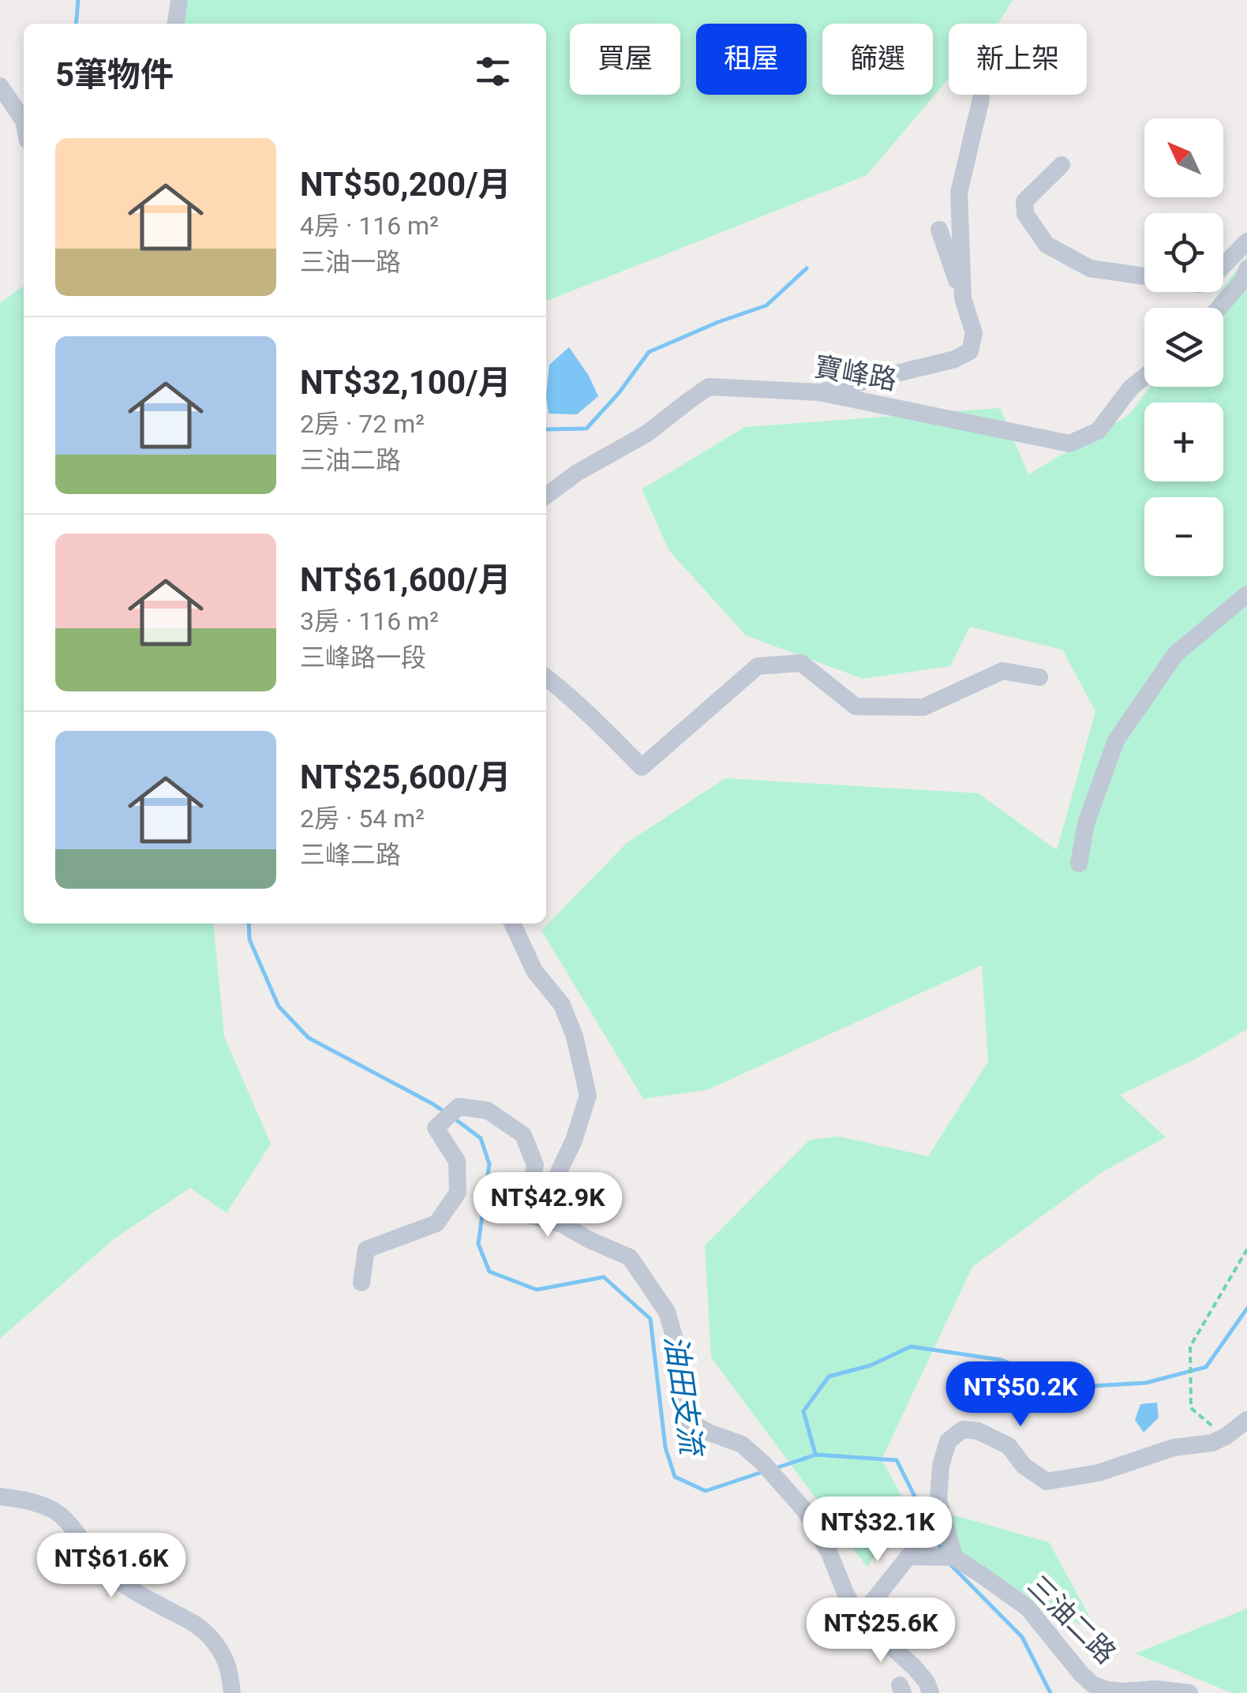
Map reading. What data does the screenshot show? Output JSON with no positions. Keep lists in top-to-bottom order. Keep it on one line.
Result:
{"streets":{"street":["寶峰路","三油二路"]},"water":["油田支流"],"north":"top left","page":{"chip":["買屋","租屋","篩選","新上架"],"heading":"5筆物件","map_buttons":["+","−"],"list":[{"name":"NT$50,200/月","note":"4房 · 116 m² · 三油一路"},{"name":"NT$32,100/月","note":"2房 · 72 m² · 三油二路"},{"name":"NT$61,600/月","note":"3房 · 116 m² · 三峰路一段"},{"name":"NT$25,600/月","note":"2房 · 54 m² · 三峰二路"}],"price":["NT$42.9K","NT$50.2K","NT$32.1K","NT$61.6K","NT$25.6K"]}}
